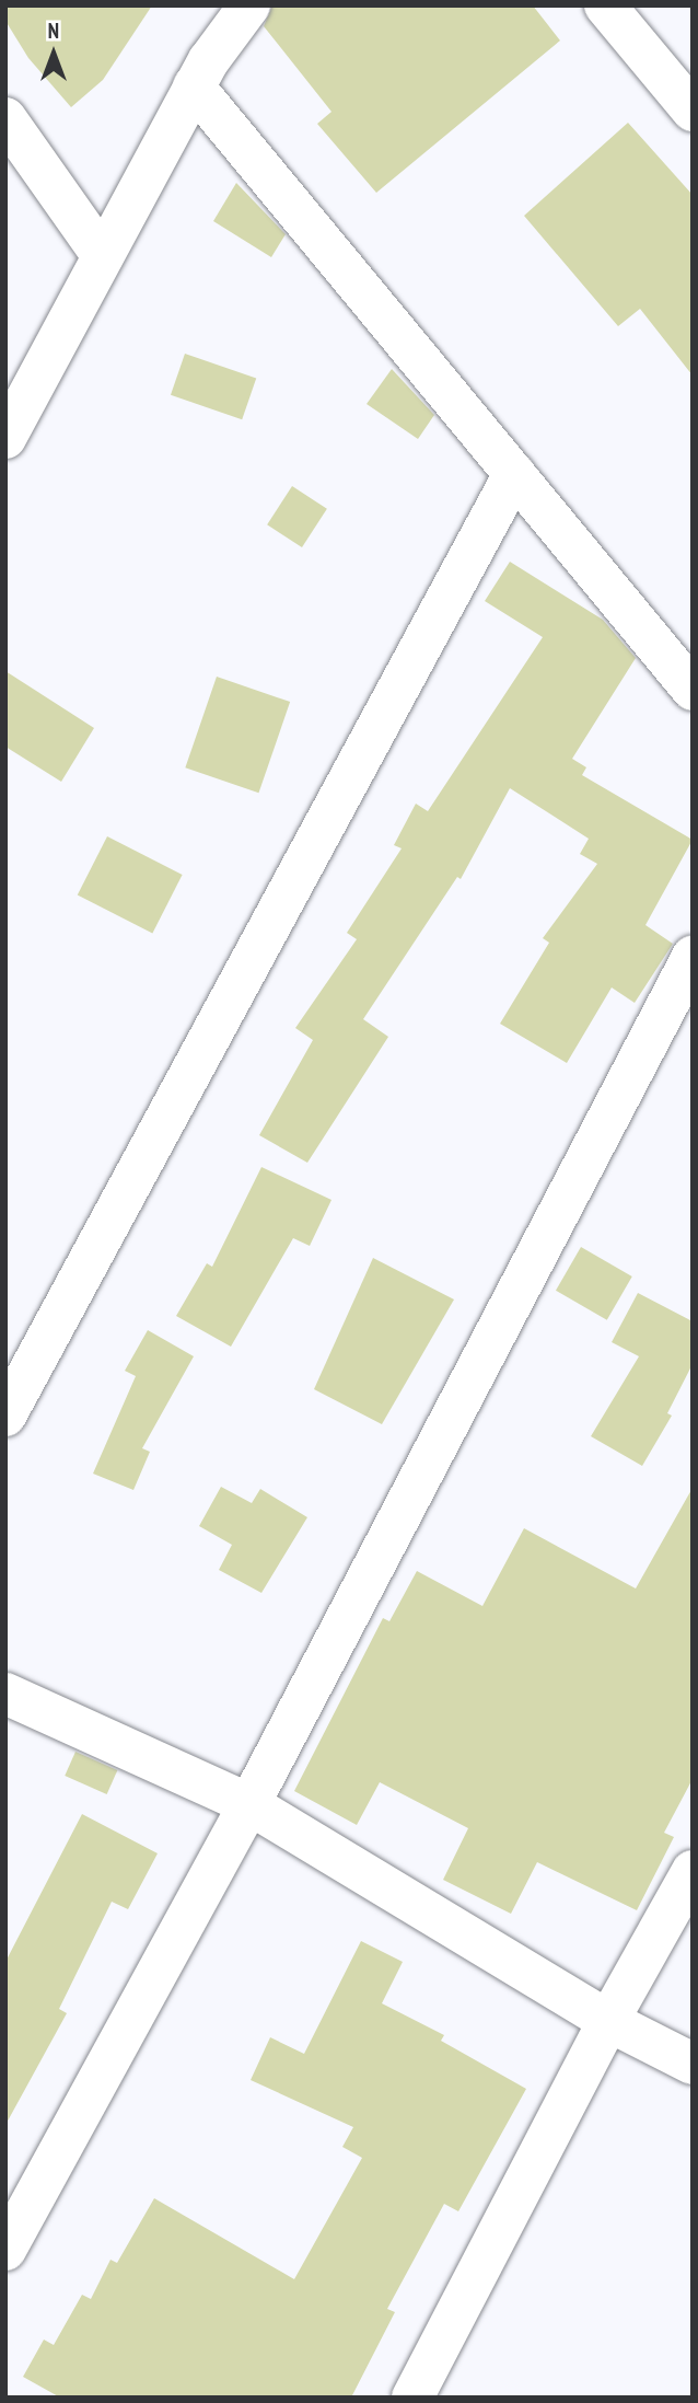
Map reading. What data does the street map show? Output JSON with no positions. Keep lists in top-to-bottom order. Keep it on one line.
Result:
{"north":"top"}
